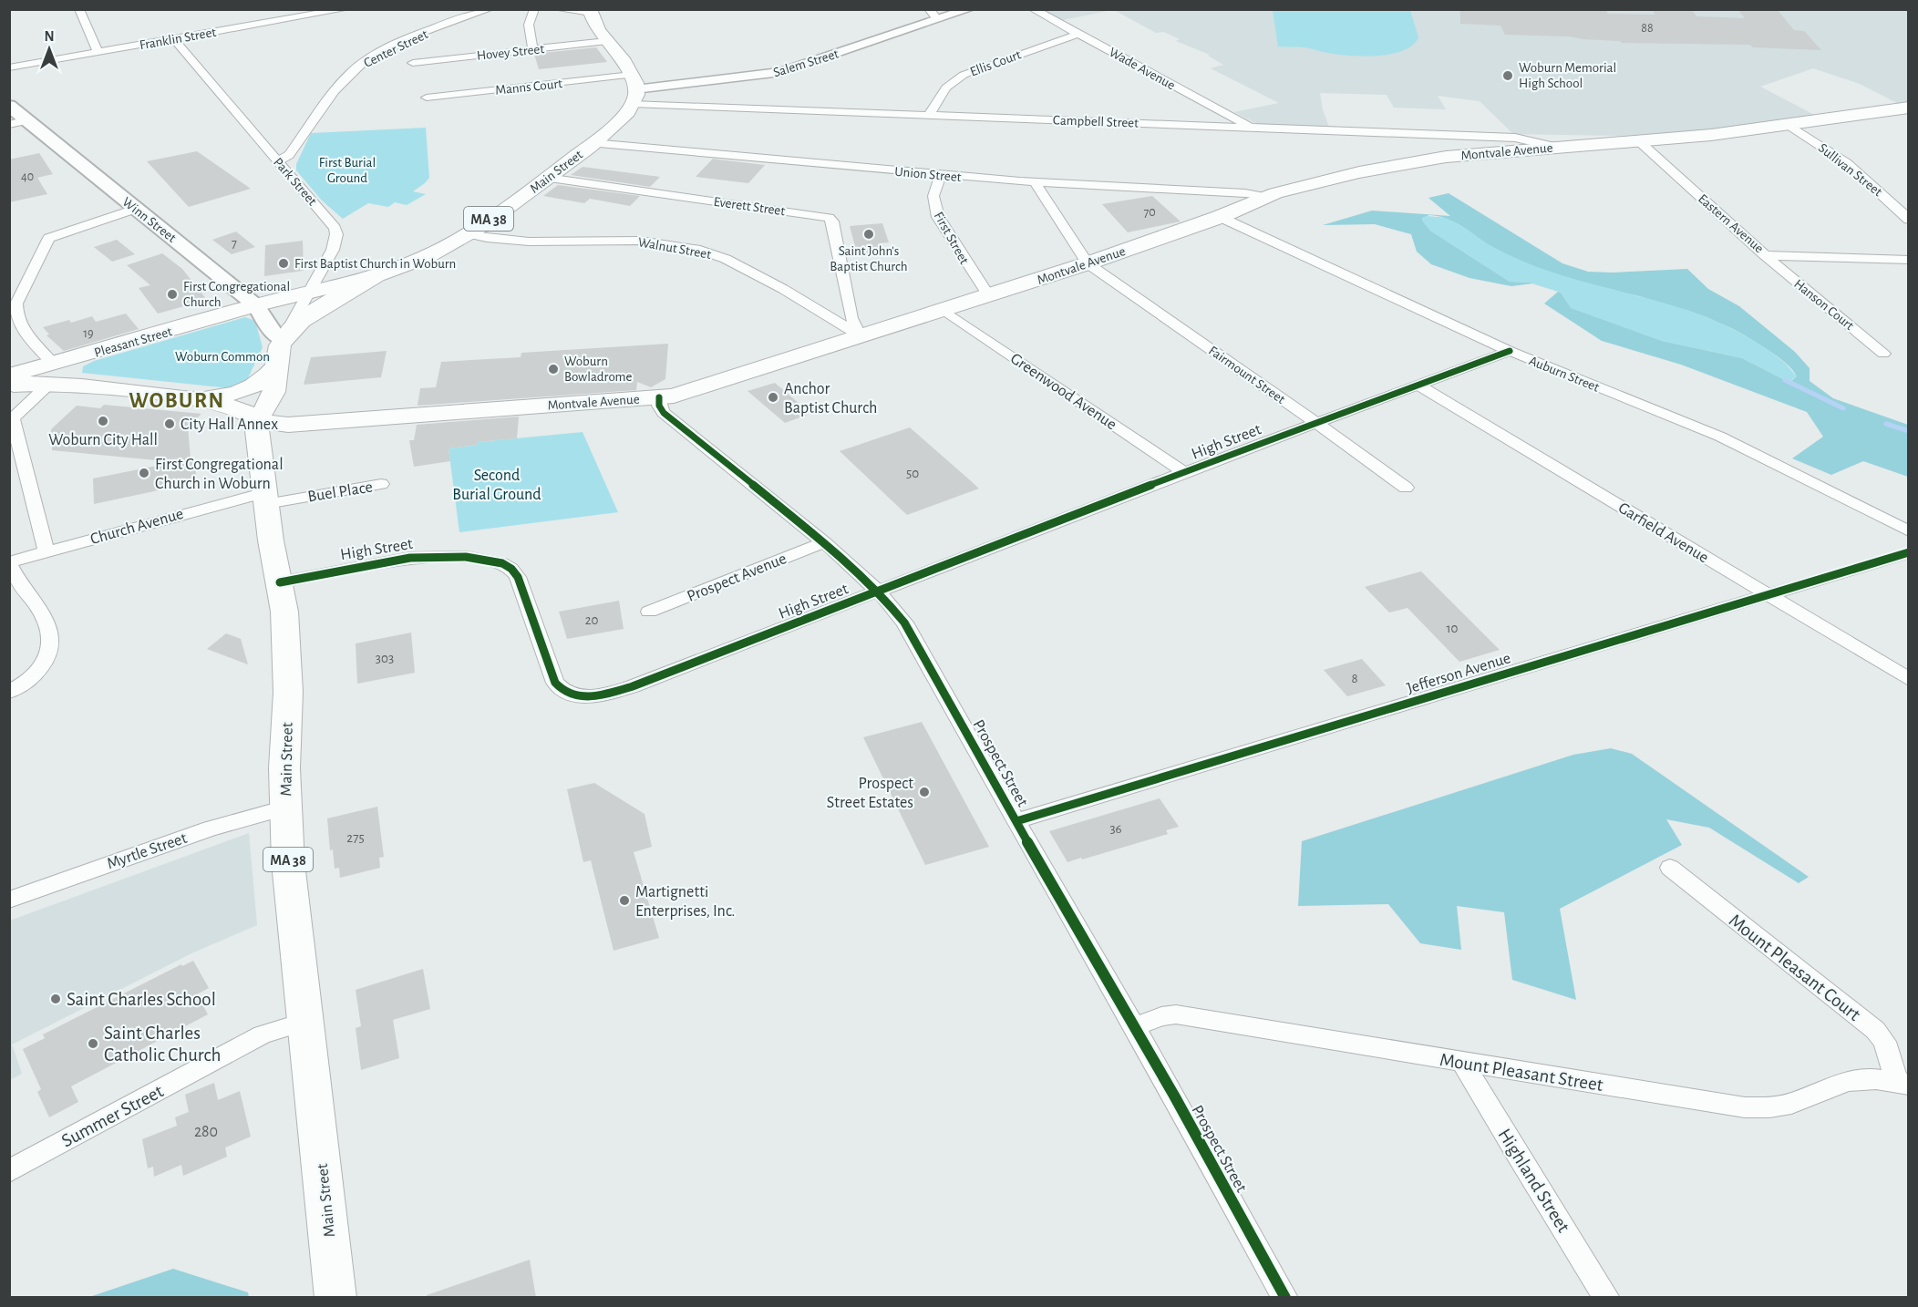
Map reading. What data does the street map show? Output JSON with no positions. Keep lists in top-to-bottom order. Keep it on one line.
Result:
{"streets":{"main road":["Montvale Avenue","Main Street","MA 38","Winn Street","Pleasant Street"],"street":["Franklin Street","Center Street","Hovey Street","Salem Street","Ellis Court","Wade Avenue","Manns Court","Campbell Street","Sullivan Street","Union Street","Park Street","Everett Street","Eastern Avenue","First Street","Walnut Street","Hanson Court","Auburn Street","Fairmount Street","Greenwood Avenue","High Street","Buel Place","Church Avenue","Garfield Avenue","Prospect Avenue","Jefferson Avenue","Prospect Street","Myrtle Street","Mount Pleasant Court","Mount Pleasant Street","Summer Street","Highland Street"]},"crossings":[["Franklin Street","Park Street"],["Center Street","Park Street"],["Salem Street","Manns Court"],["Salem Street","Campbell Street"],["Salem Street","Main Street"],["Ellis Court","Wade Avenue"],["Ellis Court","Campbell Street"],["Wade Avenue","Campbell Street"],["Manns Court","Campbell Street"],["Manns Court","Main Street"],["Campbell Street","Montvale Avenue"],["Campbell Street","Main Street"],["Montvale Avenue","Sullivan Street"],["Montvale Avenue","Main Street"],["Montvale Avenue","Union Street"],["Montvale Avenue","Everett Street"],["Montvale Avenue","Eastern Avenue"],["Montvale Avenue","First Street"],["Montvale Avenue","Walnut Street"],["Montvale Avenue","Auburn Street"],["Montvale Avenue","Fairmount Street"],["Montvale Avenue","Greenwood Avenue"],["Montvale Avenue","Prospect Street"],["Main Street","Union Street"],["Main Street","Park Street"],["Main Street","Everett Street"],["Main Street","Winn Street"],["Main Street","Walnut Street"],["Main Street","Pleasant Street"],["Main Street","High Street"],["Main Street","Buel Place"],["Main Street","Church Avenue"],["Main Street","Myrtle Street"],["Main Street","Summer Street"],["Union Street","First Street"],["Park Street","Winn Street"],["Everett Street","Walnut Street"],["Winn Street","Pleasant Street"],["Eastern Avenue","Hanson Court"],["Auburn Street","High Street"],["Fairmount Street","High Street"],["Greenwood Avenue","High Street"],["High Street","Garfield Avenue"],["High Street","Prospect Street"],["Buel Place","Church Avenue"],["Garfield Avenue","Jefferson Avenue"],["Prospect Avenue","Prospect Street"],["Jefferson Avenue","Prospect Street"],["Prospect Street","Mount Pleasant Street"],["Mount Pleasant Court","Mount Pleasant Street"],["Mount Pleasant Street","Highland Street"]],"districts":["WOBURN"],"parks":["First Burial Ground","Woburn Common","Second Burial Ground"],"places":["Woburn Memorial High School","Saint John's Baptist Church","First Baptist Church in Woburn","First Congregational Church","Woburn Bowladrome","Anchor Baptist Church","Woburn City Hall","City Hall Annex","First Congregational Church in Woburn","Prospect Street Estates","Martignetti Enterprises, Inc.","Saint Charles School","Saint Charles Catholic Church"],"house_numbers":["88","40","70","7","19","50","20","10","303","8","36","275","280"],"north":"top"}
